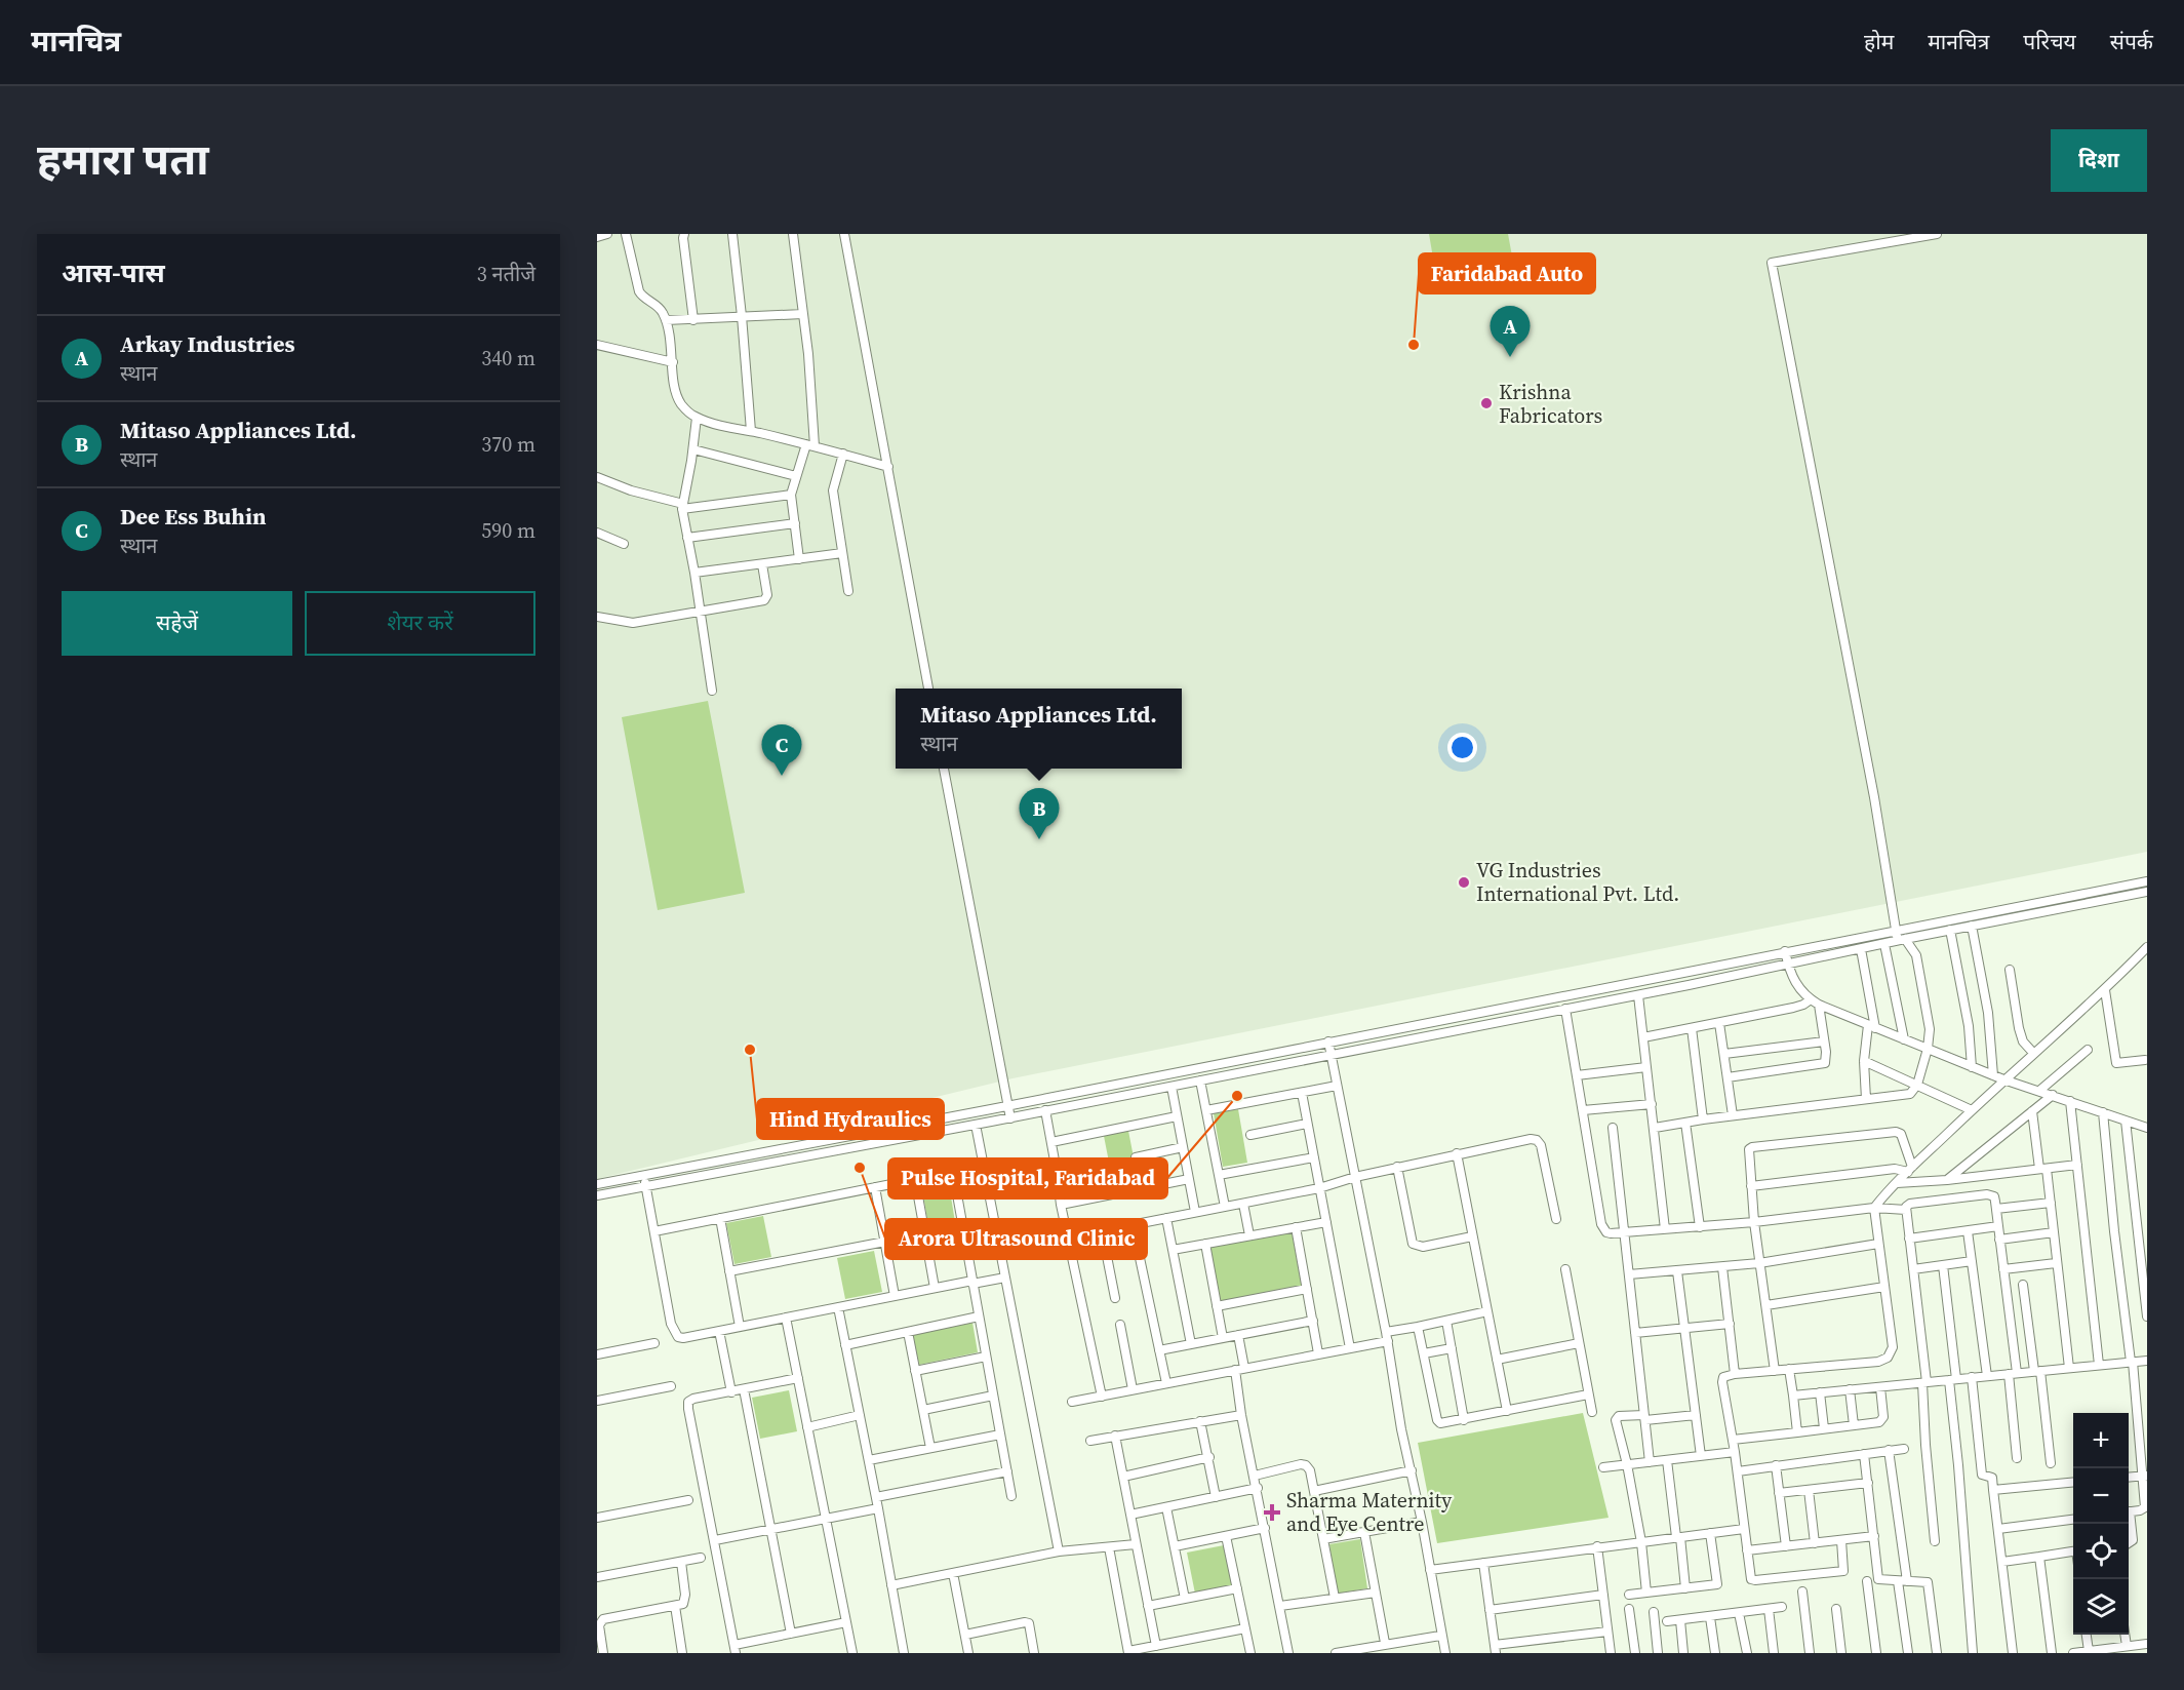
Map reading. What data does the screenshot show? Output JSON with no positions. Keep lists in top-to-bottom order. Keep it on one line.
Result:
{"places":{"other":["Faridabad Auto","Krishna Fabricators","VG Industries International Pvt. Ltd.","Hind Hydraulics","Pulse Hospital, Faridabad","Arora Ultrasound Clinic"],"health":["Sharma Maternity and Eye Centre"]},"page":{"header":"मानचित्र","nav":["होम","मानचित्र","परिचय","संपर्क"],"title":"हमारा पता","buttons":["दिशा",["सहेजें","शेयर करें"]],"heading":["आस-पास","3 नतीजे"],"pins":["A","C","B"],"list":[{"mark":"A","name":"Arkay Industries","note":"स्थान","value":"340 m"},{"mark":"B","name":"Mitaso Appliances Ltd.","note":"स्थान","value":"370 m"},{"mark":"C","name":"Dee Ess Buhin","note":"स्थान","value":"590 m"}],"popup":["Mitaso Appliances Ltd.","स्थान"],"map_buttons":["+","−"]}}
